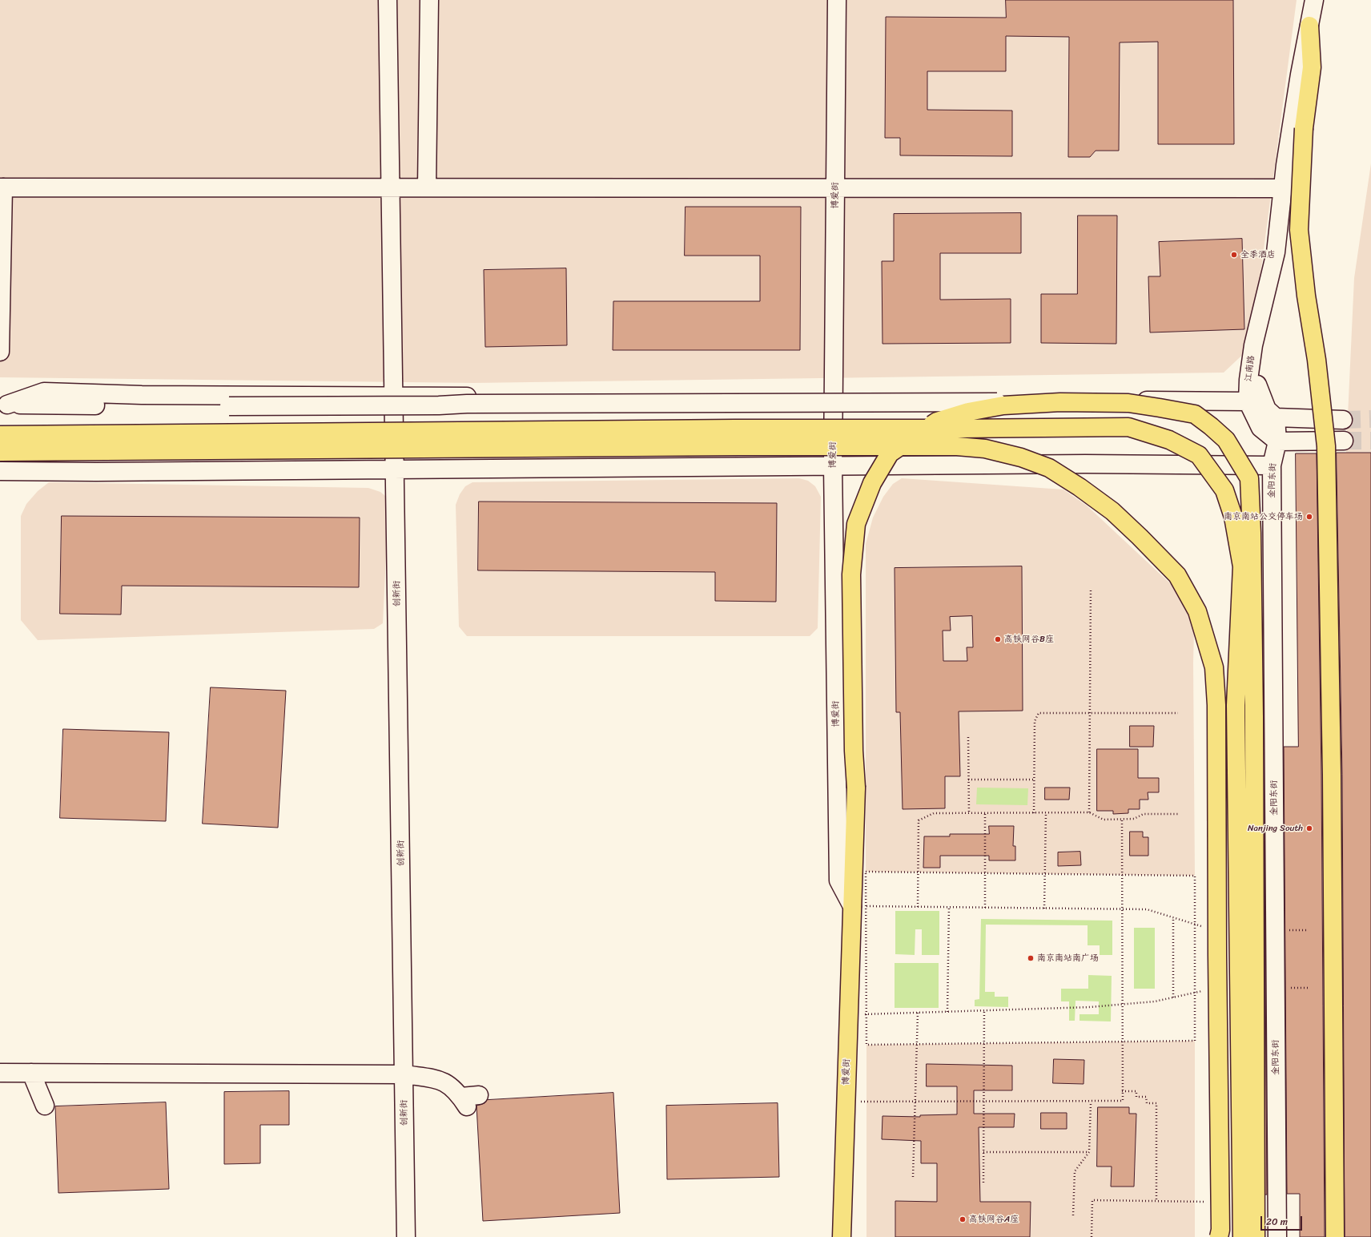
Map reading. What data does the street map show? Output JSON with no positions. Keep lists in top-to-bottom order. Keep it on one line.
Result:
{"streets":{"main road":["博爱街"],"street":["江南路","金阳东街","创新街"]},"crossings":[["江南路","金阳东街"]],"places":["全季酒店","南京南站公交停车场","高铁网谷B座","Nanjing South","南京南站南广场","高铁网谷A座"],"scale_bar":"20 m"}
